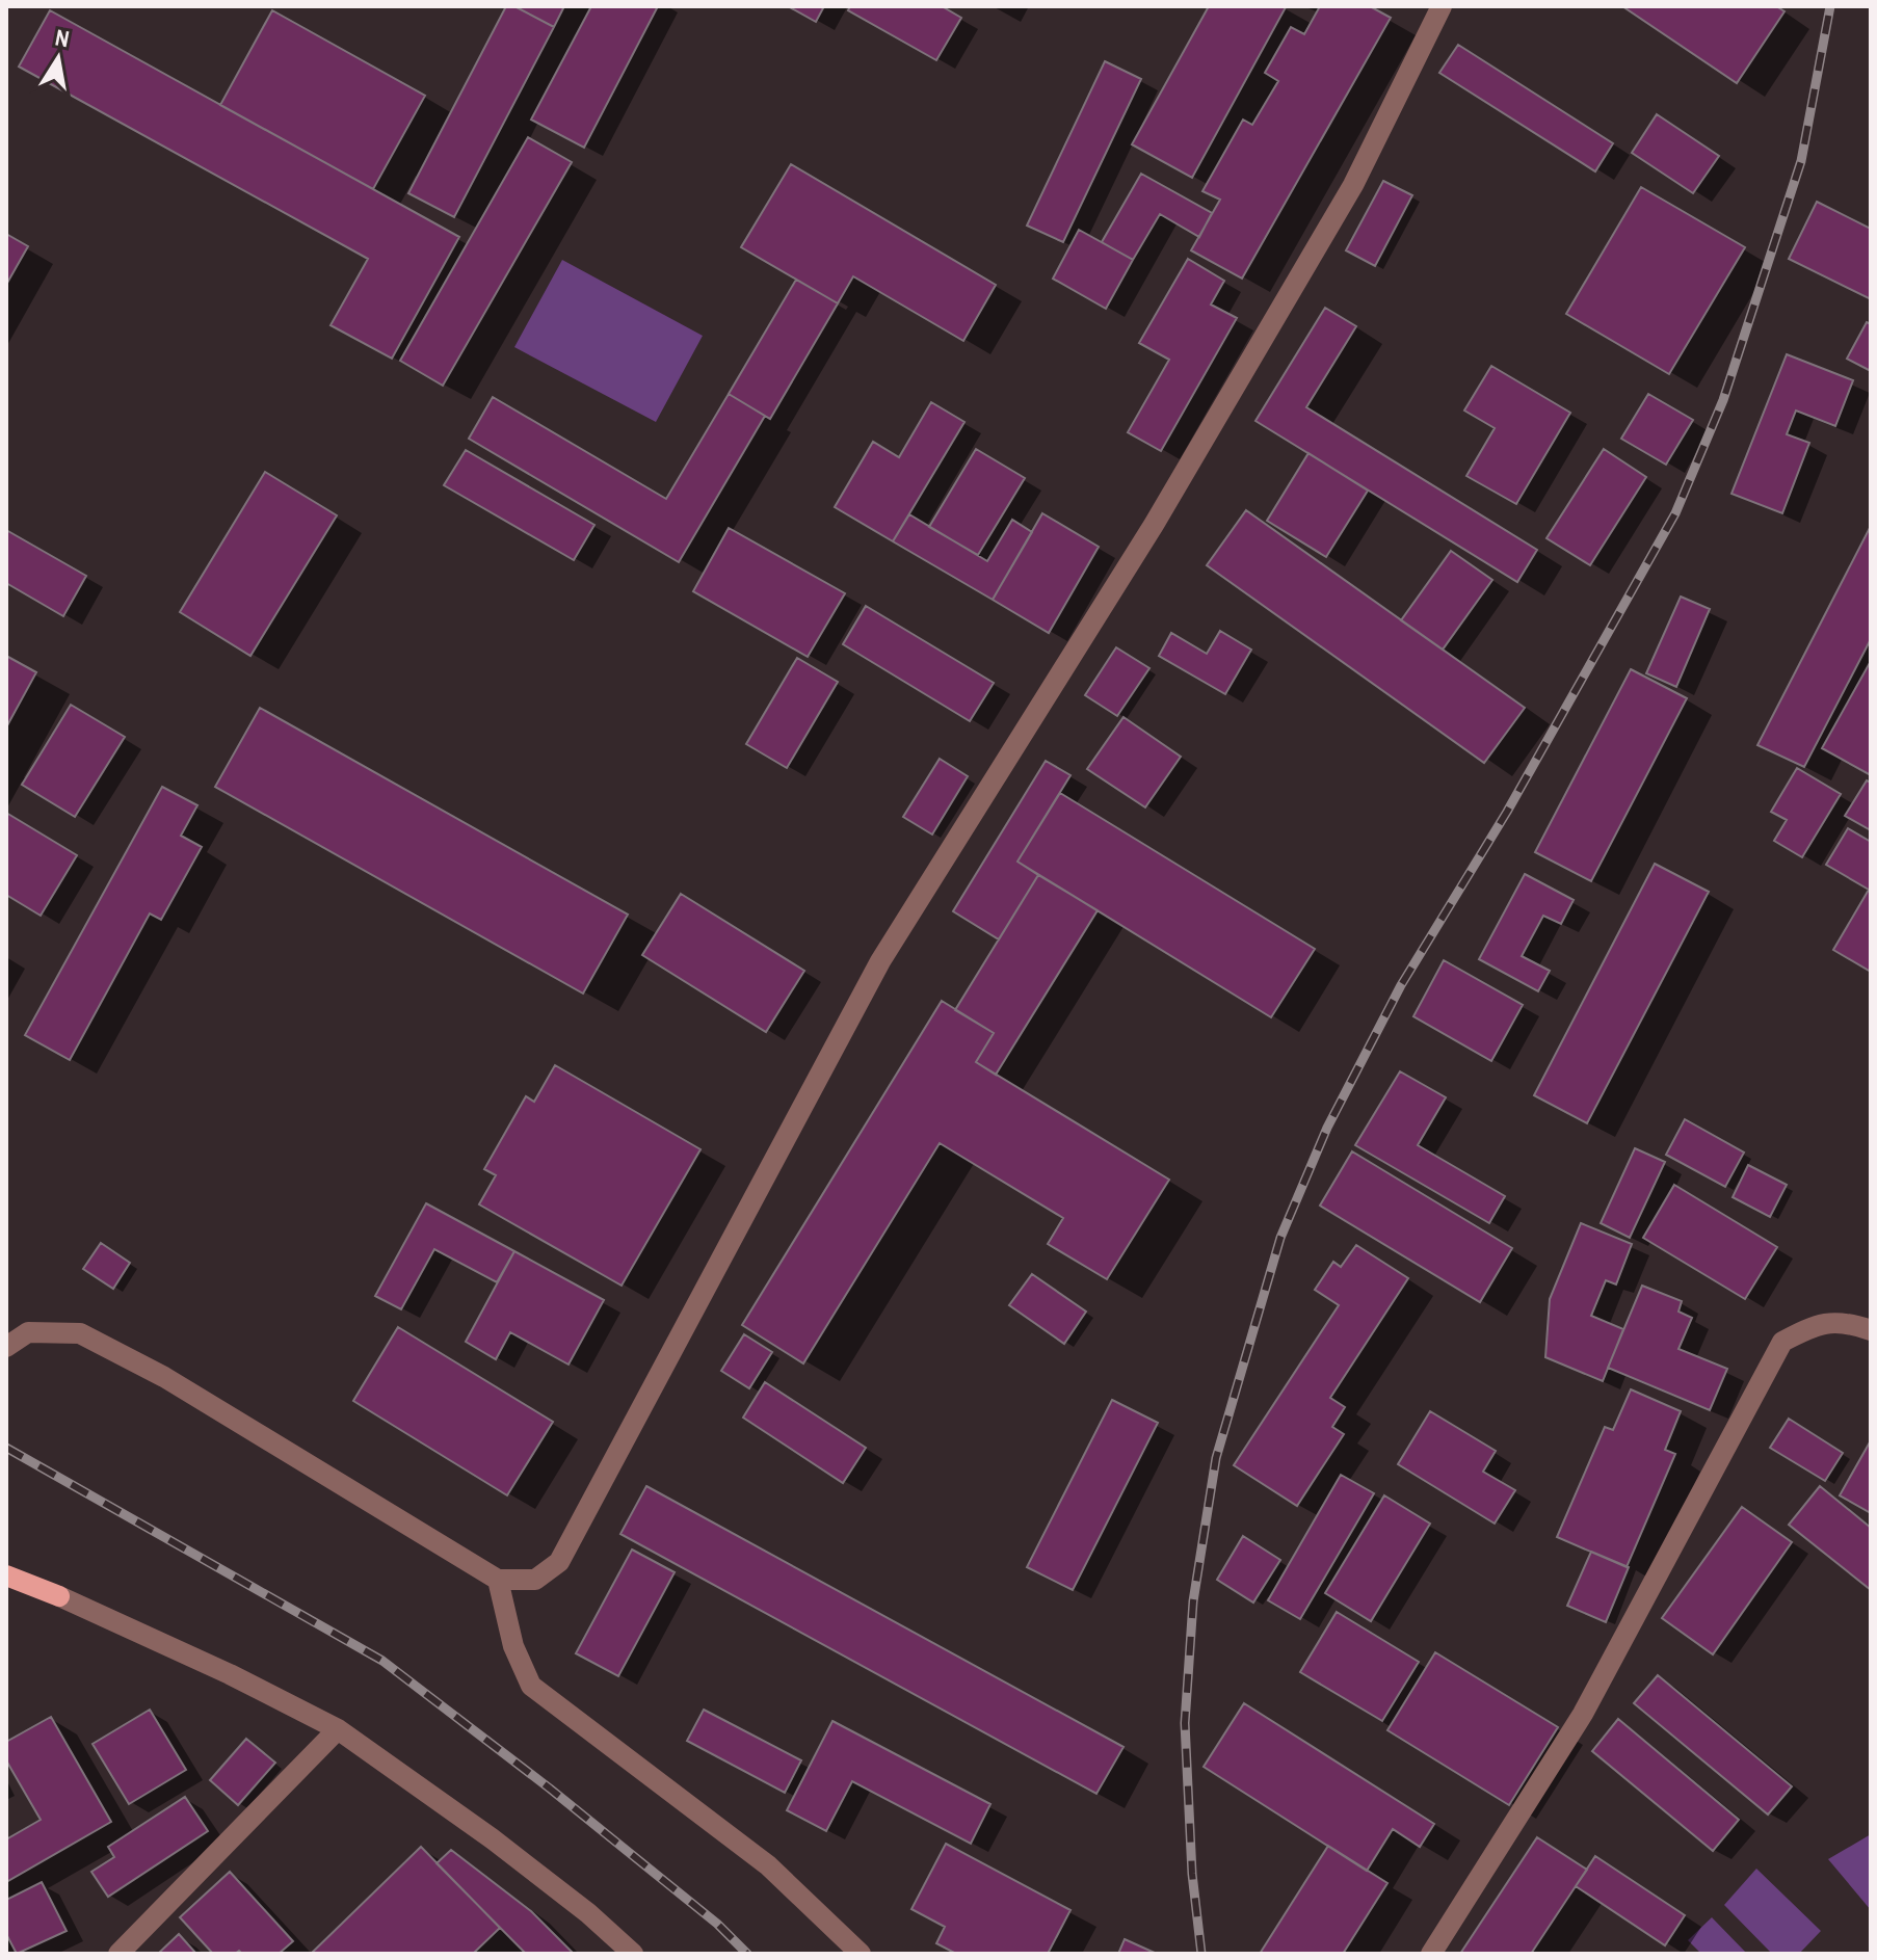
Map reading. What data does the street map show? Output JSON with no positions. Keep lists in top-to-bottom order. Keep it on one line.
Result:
{"north":"top"}
